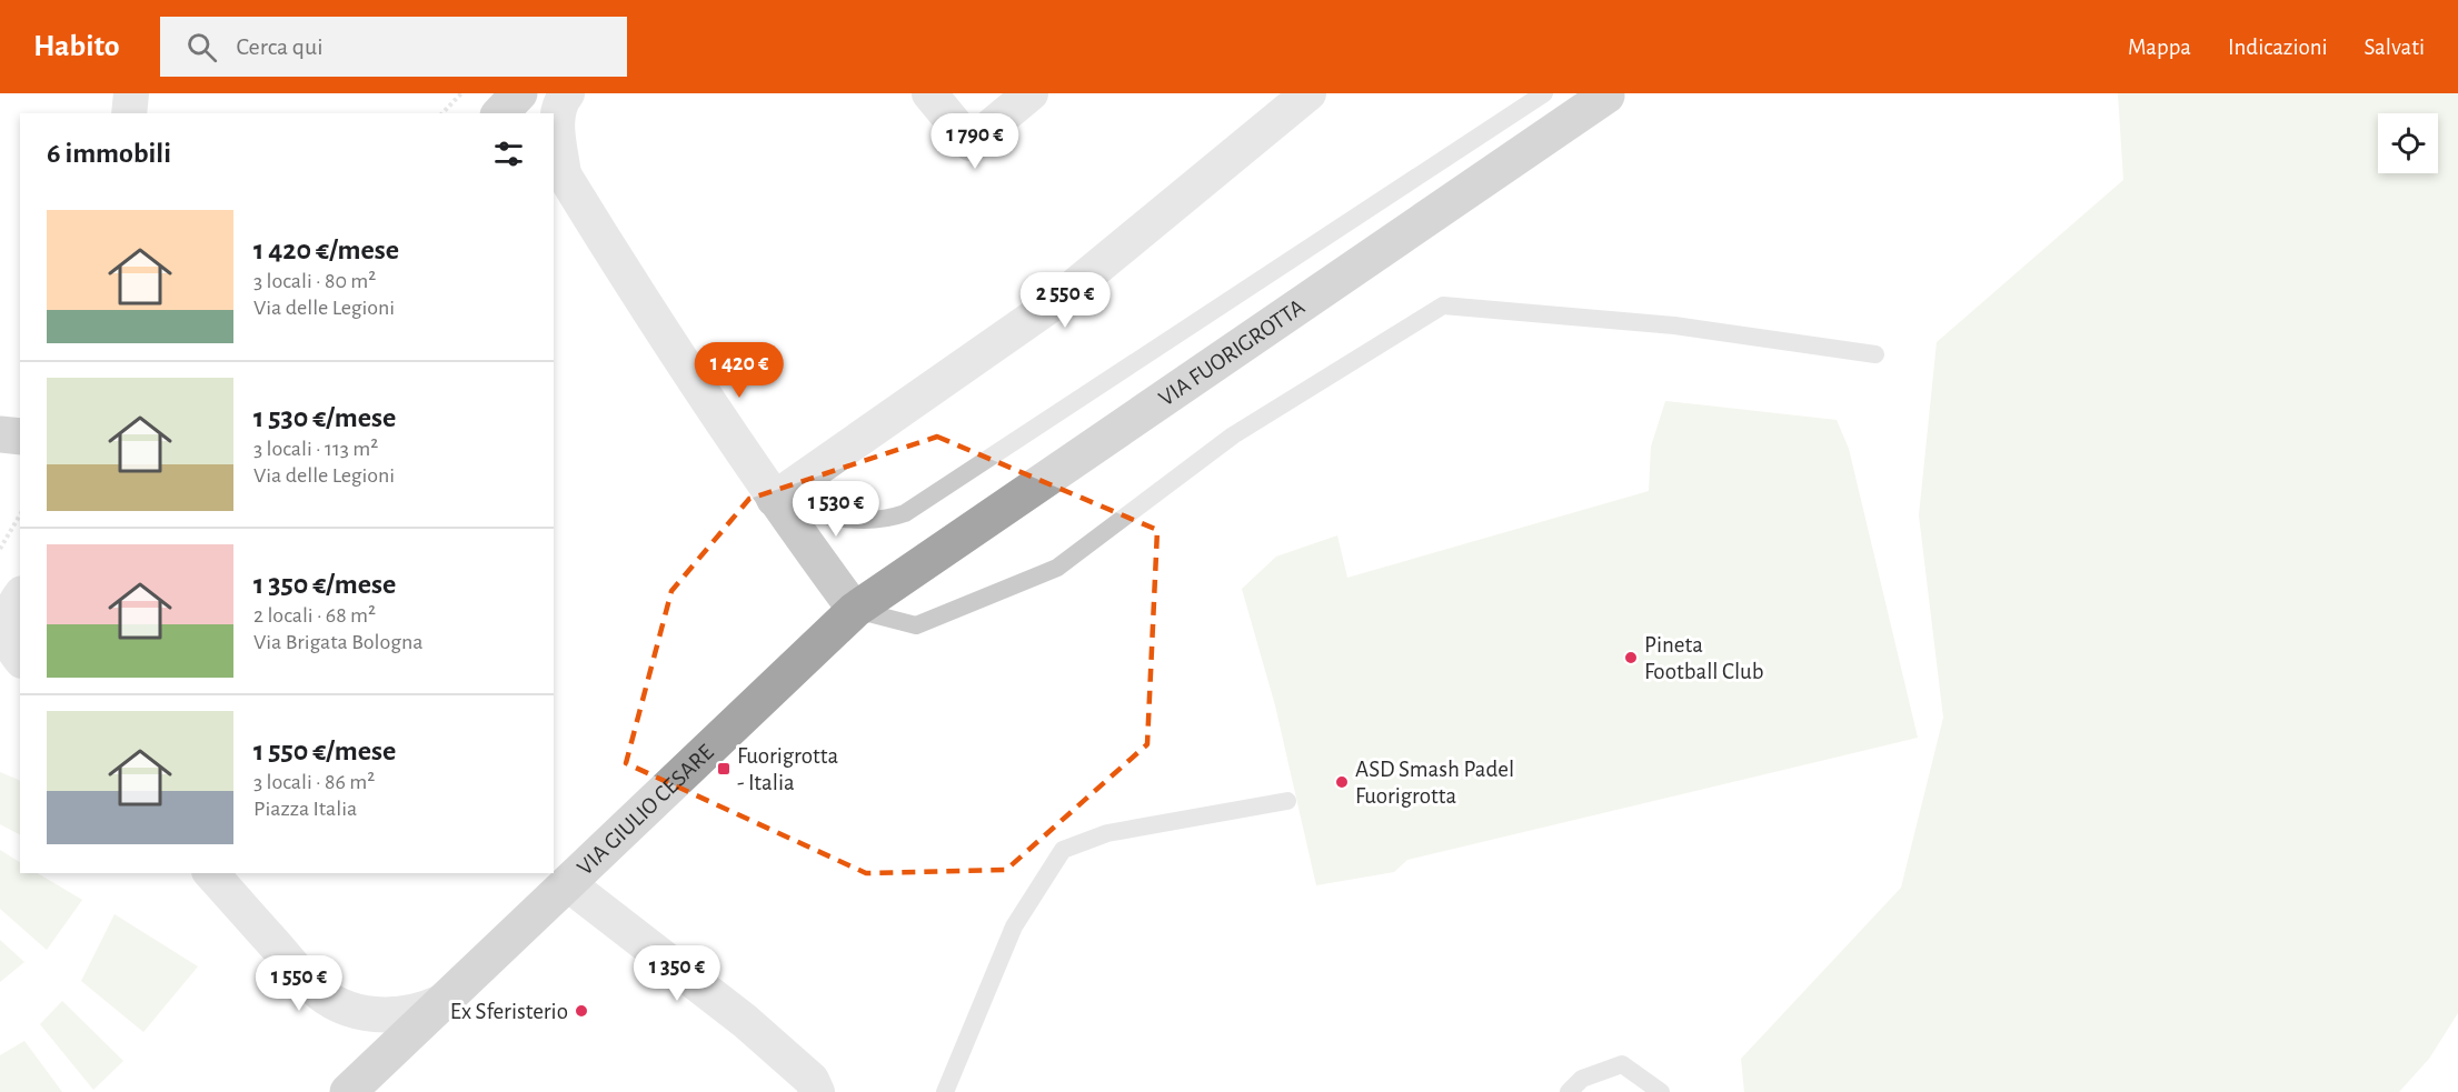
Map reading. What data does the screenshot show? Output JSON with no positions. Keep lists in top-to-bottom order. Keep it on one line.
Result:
{"streets":{"main road":["VIA FUORIGROTTA","VIA GIULIO CESARE"]},"crossings":[["VIA FUORIGROTTA","VIA GIULIO CESARE"]],"places":{"other":["Pineta Football Club","ASD Smash Padel Fuorigrotta","Ex Sferisterio"],"transit":["Fuorigrotta - Italia"]},"page":{"header":"Habito","search":"Cerca qui","nav":["Mappa","Indicazioni","Salvati"],"price":["1 790 €","2 550 €","1 420 €","1 530 €","1 350 €","1 550 €"],"heading":"6 immobili","list":[{"name":"1 420 €/mese","note":"3 locali · 80 m² · Via delle Legioni"},{"name":"1 530 €/mese","note":"3 locali · 113 m² · Via delle Legioni"},{"name":"1 350 €/mese","note":"2 locali · 68 m² · Via Brigata Bologna"},{"name":"1 550 €/mese","note":"3 locali · 86 m² · Piazza Italia"}]}}
